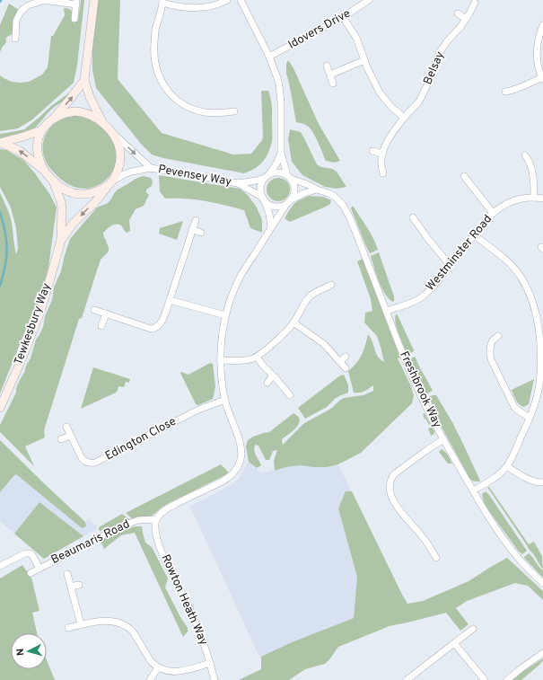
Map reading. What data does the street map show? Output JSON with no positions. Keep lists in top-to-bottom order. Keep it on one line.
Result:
{"streets":{"main road":["Tewkesbury Way"],"street":["Idovers Drive","Belsay","Pevensey Way","Westminster Road","Freshbrook Way","Edington Close","Beaumaris Road","Rowton Heath Way"]},"crossings":[["Pevensey Way","Tewkesbury Way"],["Pevensey Way","Freshbrook Way"],["Westminster Road","Freshbrook Way"],["Beaumaris Road","Rowton Heath Way"]],"north":"left"}
